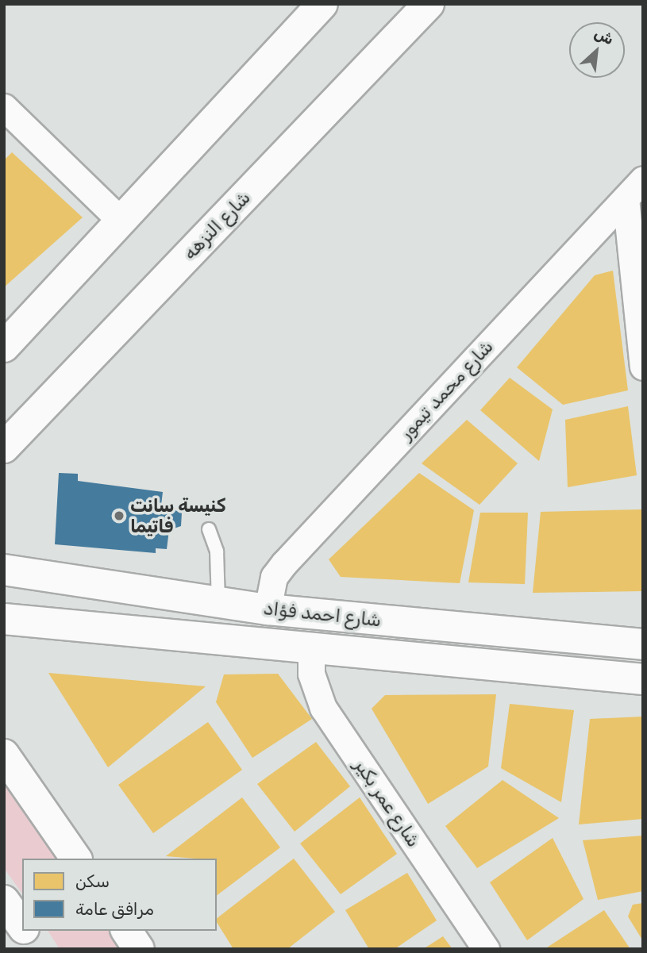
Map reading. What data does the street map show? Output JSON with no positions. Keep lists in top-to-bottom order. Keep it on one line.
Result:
{"streets":{"main road":["شارع النزهه","شارع احمد فؤاد"],"street":["شارع محمد تيمور","شارع عمر بكير"]},"crossings":[["شارع محمد تيمور","شارع احمد فؤاد"],["شارع احمد فؤاد","شارع عمر بكير"]],"places":["كنيسة سانت فاتيما"],"legend":["سكن","مرافق عامة"],"north":"top right"}
